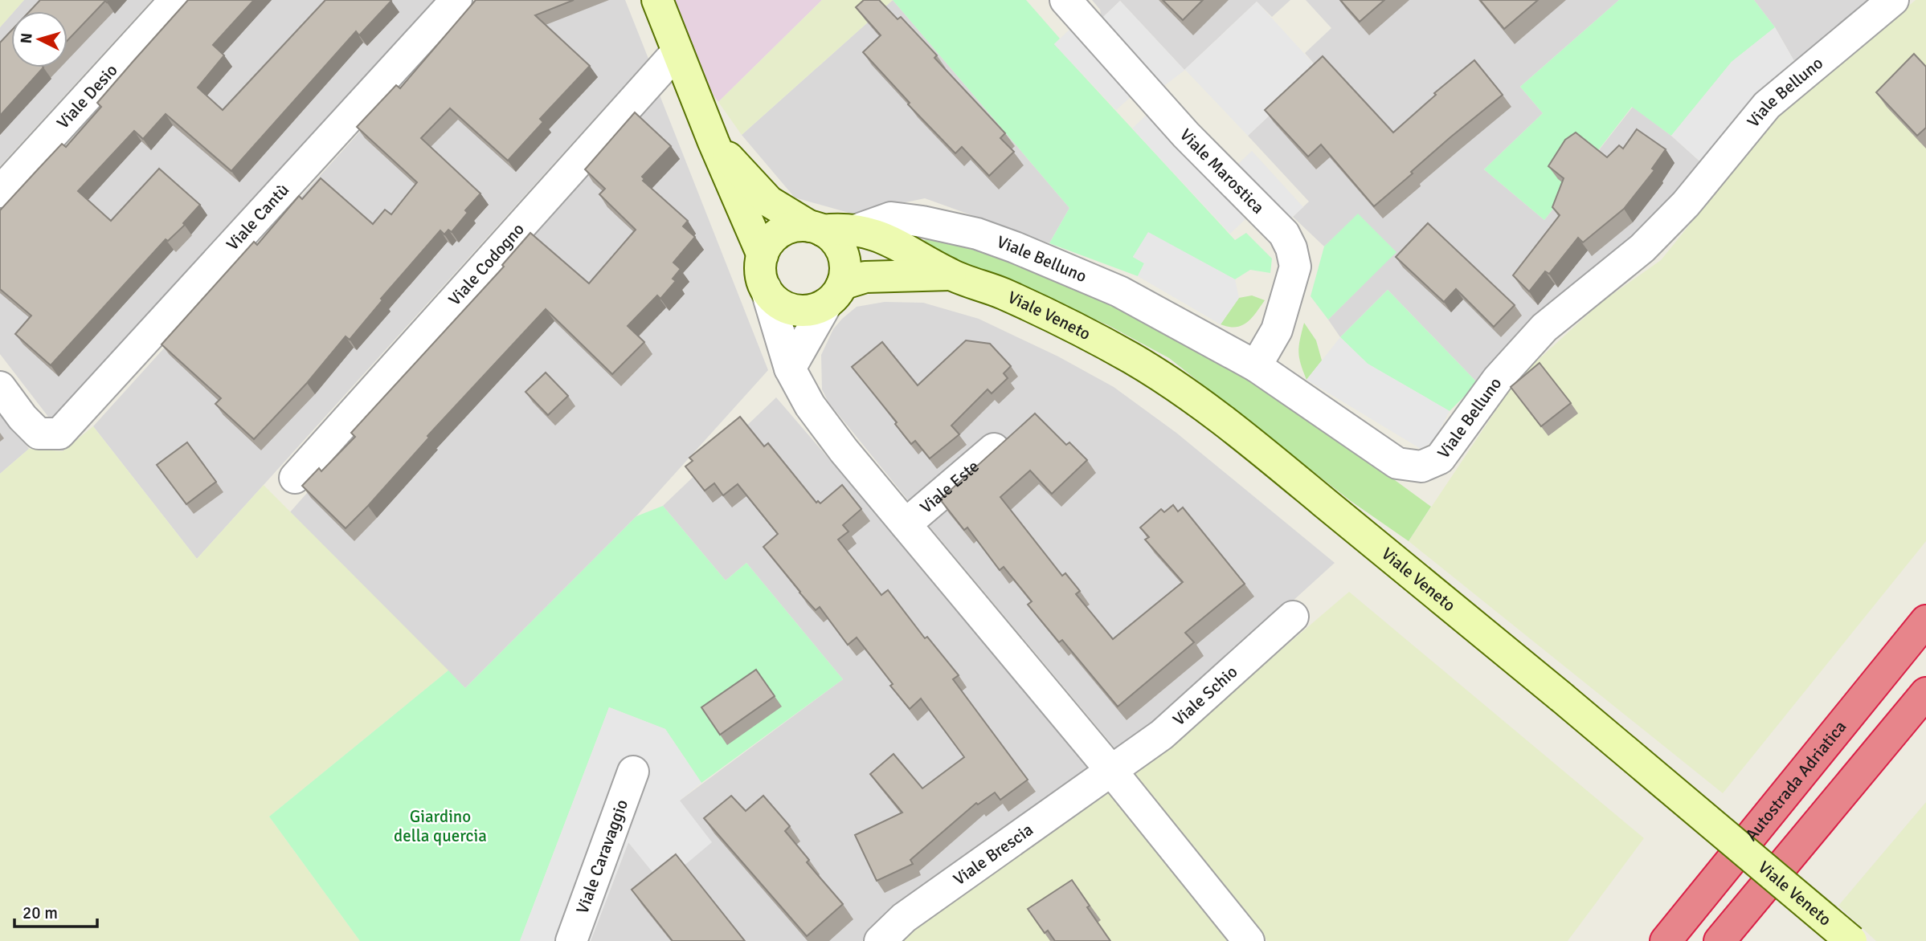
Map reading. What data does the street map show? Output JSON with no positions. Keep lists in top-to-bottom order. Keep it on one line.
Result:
{"streets":{"highway":["Autostrada Adriatica"],"main road":["Viale Veneto"],"street":["Viale Belluno","Viale Desio","Viale Marostica","Viale Cantù","Viale Codogno","Viale Este","Viale Schio","Viale Brescia","Viale Caravaggio"]},"crossings":[["Viale Belluno","Viale Marostica"],["Viale Belluno","Viale Veneto"],["Viale Schio","Viale Brescia"]],"parks":["Giardino della quercia"],"scale_bar":"20 m","north":"left"}
